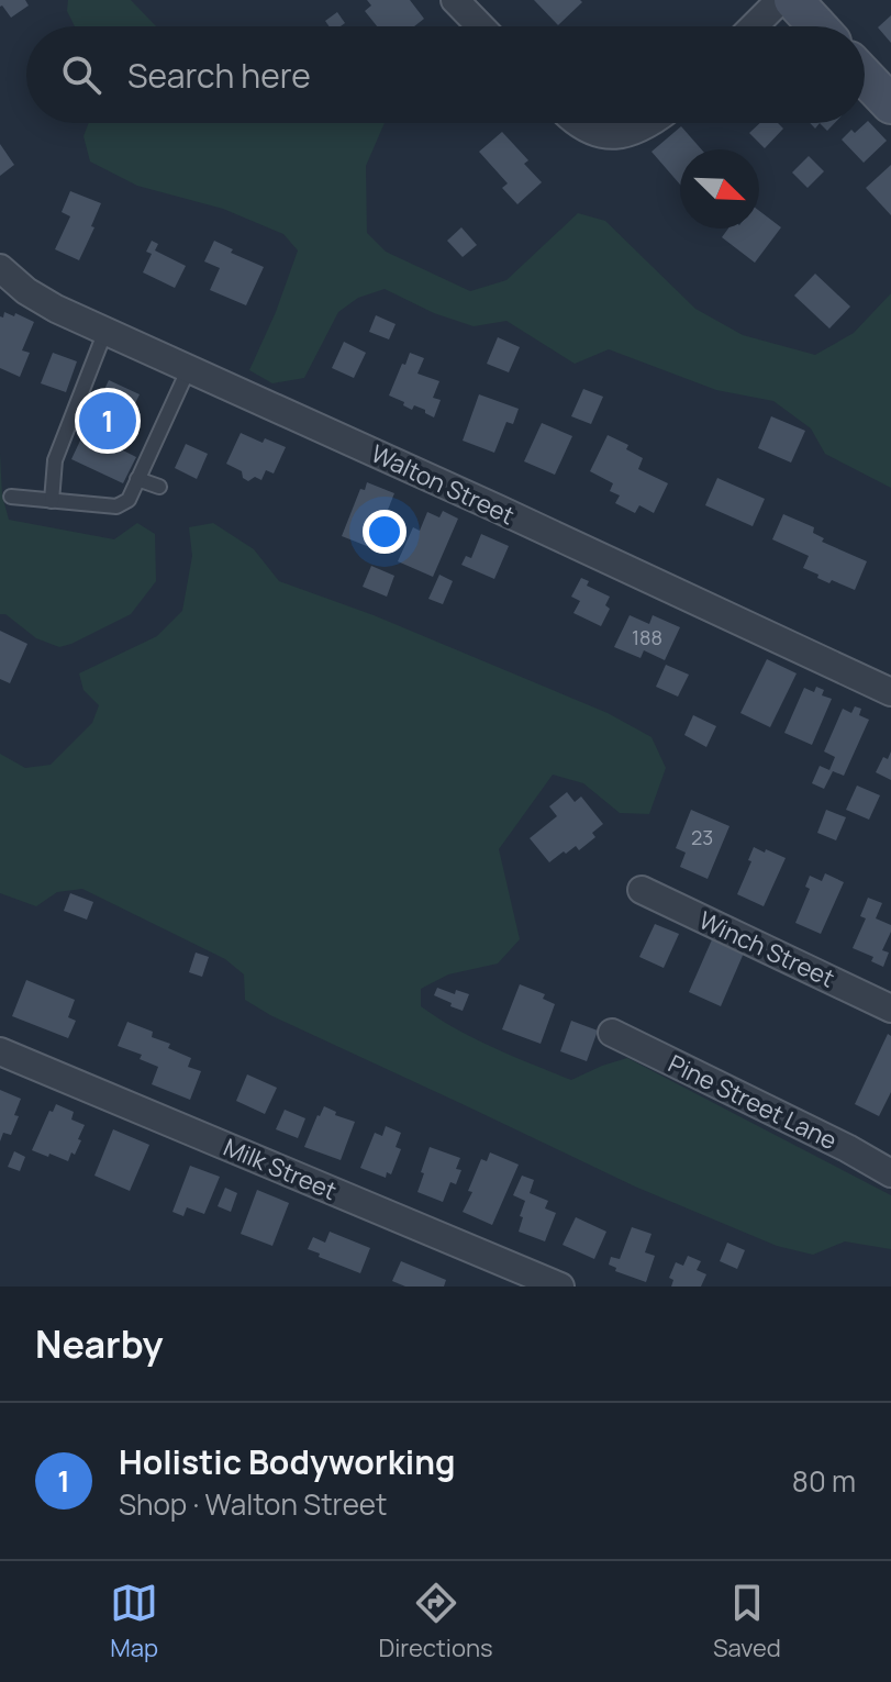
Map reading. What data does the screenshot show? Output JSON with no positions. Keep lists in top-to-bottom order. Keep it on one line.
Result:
{"streets":{"street":["Walton Street","Winch Street","Pine Street Lane","Milk Street"]},"house_numbers":["188","23"],"north":"bottom right","page":{"search":"Search here","pins":"1","heading":"Nearby","list":[{"mark":"1","name":"Holistic Bodyworking","note":"Shop · Walton Street","value":"80 m"}],"nav":["Map","Directions","Saved"]}}
